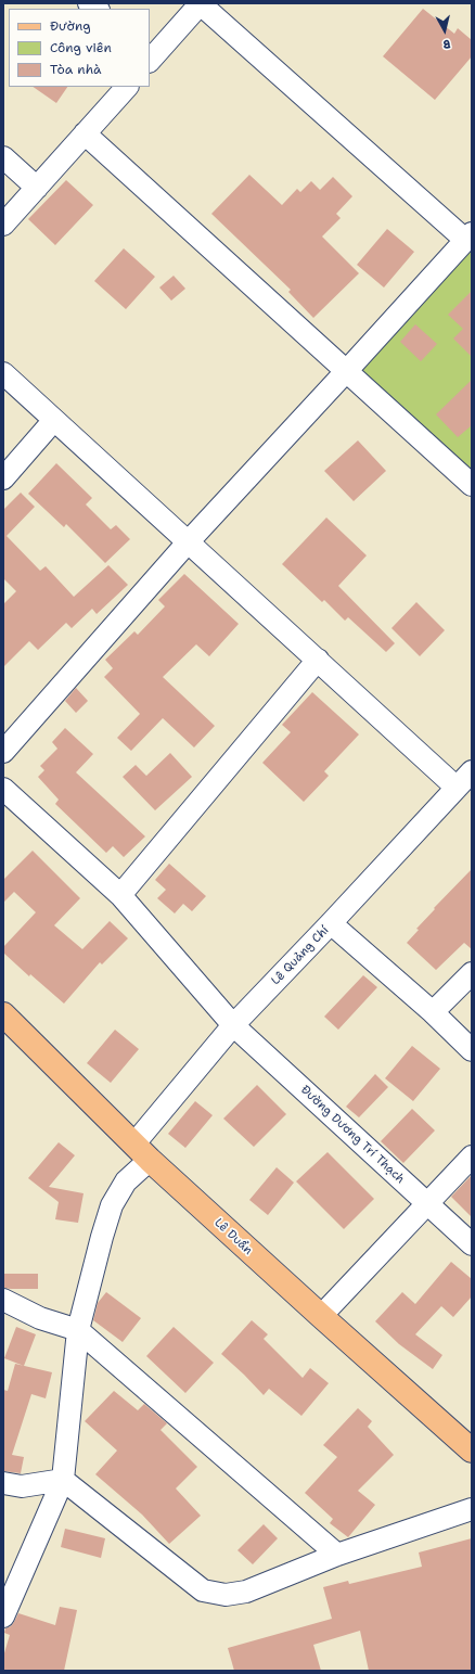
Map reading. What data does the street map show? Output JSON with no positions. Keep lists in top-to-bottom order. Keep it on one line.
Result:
{"streets":{"main road":["Lê Duẩn"],"street":["Lê Quảng Chí","Đường Dương Trí Thạch"]},"crossings":[["Lê Quảng Chí","Đường Dương Trí Thạch"],["Lê Quảng Chí","Lê Duẩn"]],"legend":["Đường","Công viên","Tòa nhà"],"north":"bottom"}
